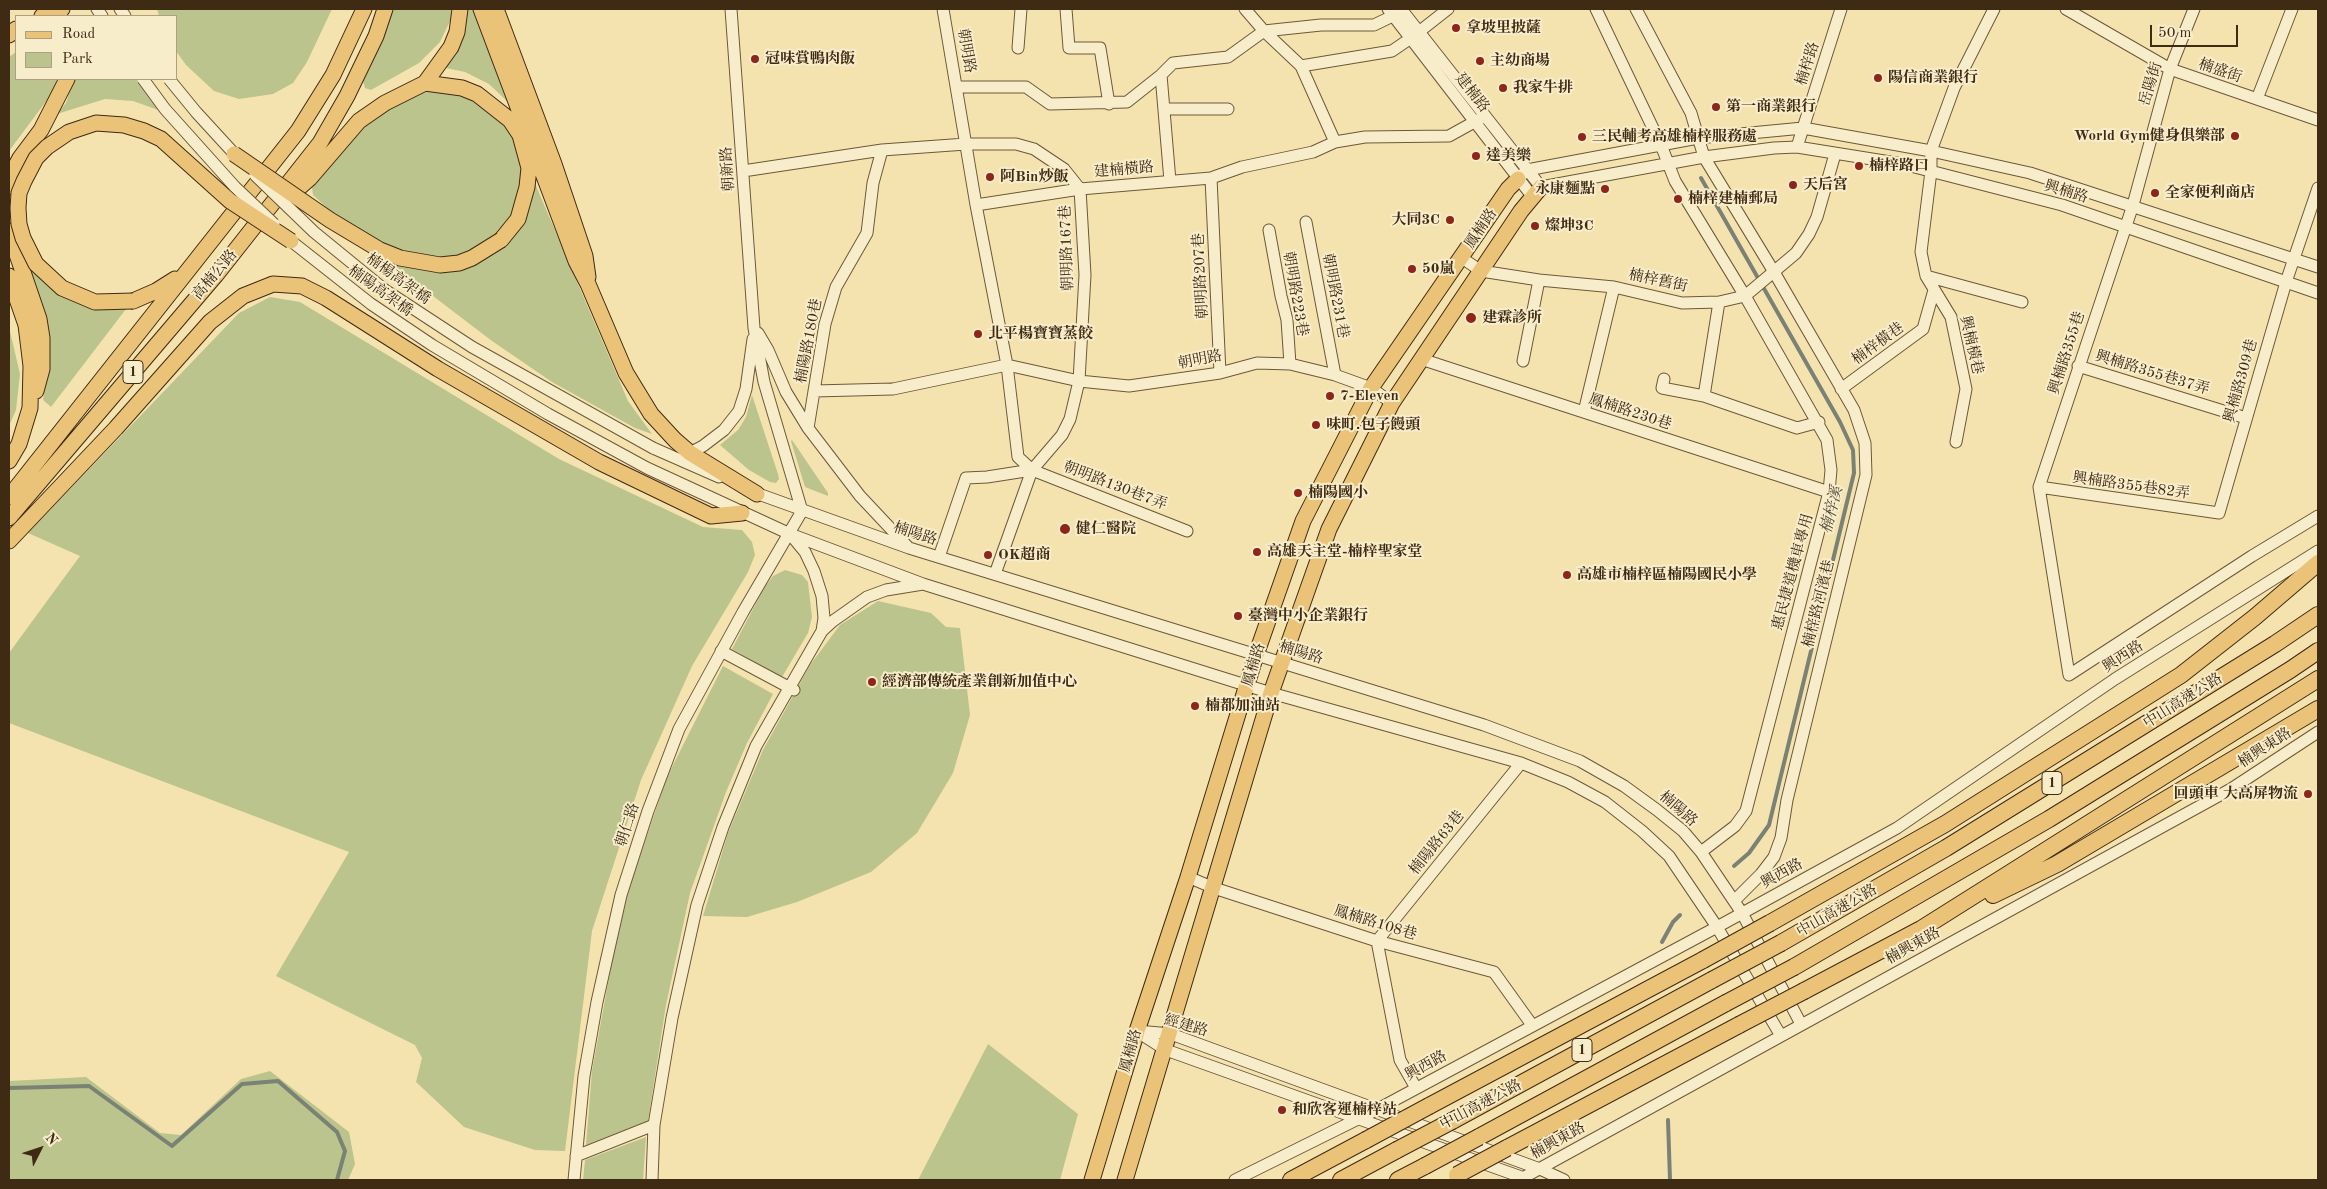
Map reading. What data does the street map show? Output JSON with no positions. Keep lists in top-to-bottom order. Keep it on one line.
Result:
{"streets":{"highway":["1","中山高速公路"],"main road":["鳳楠路","高楠公路"],"street":["朝明路","楠梓路","楠盛街","岳陽街","建楠路","朝新路","建楠橫路","興楠路","朝明路167巷","朝明路207巷","楠楊高架橋","楠梓舊街","楠陽高架橋","朝明路223巷","朝明路231巷","楠陽路180巷","楠梓橫巷","興楠橫巷","興楠路355巷","興楠路355巷37弄","興楠路309巷","鳳楠路230巷","朝明路130巷7弄","興楠路355巷82弄","楠陽路","惠民捷道機車專用","楠梓路河濱巷","興西路","楠興東路","朝仁路","楠陽路63巷","鳳楠路108巷","經建路"]},"crossings":[["朝明路","建楠橫路"],["朝明路","鳳楠路"],["朝明路","朝明路167巷"],["朝明路","朝明路207巷"],["朝明路","朝明路223巷"],["朝明路","朝明路231巷"],["朝明路","楠陽路180巷"],["楠梓路","興楠路"],["楠盛街","岳陽街"],["岳陽街","興楠路"],["岳陽街","興楠路355巷"],["建楠路","建楠橫路"],["建楠路","鳳楠路"],["朝新路","建楠橫路"],["朝新路","楠楊高架橋"],["朝新路","楠陽路180巷"],["朝新路","楠陽路"],["朝新路","朝仁路"],["建楠橫路","朝明路167巷"],["建楠橫路","朝明路207巷"],["建楠橫路","楠陽路180巷"],["興楠路","楠梓舊街"],["興楠路","興楠橫巷"],["興楠路","興楠路355巷"],["興楠路","興楠路309巷"],["鳳楠路","楠梓舊街"],["鳳楠路","鳳楠路230巷"],["鳳楠路","楠陽路"],["鳳楠路","鳳楠路108巷"],["鳳楠路","經建路"],["朝明路167巷","朝明路130巷7弄"],["楠梓舊街","惠民捷道機車專用"],["楠梓舊街","楠梓路河濱巷"],["楠梓橫巷","興楠橫巷"],["楠梓橫巷","楠梓路河濱巷"],["興楠路355巷","興楠路355巷37弄"],["興楠路355巷","興楠路355巷82弄"],["興楠路355巷37弄","興楠路309巷"],["興楠路309巷","興楠路355巷82弄"],["鳳楠路230巷","惠民捷道機車專用"],["楠陽路","惠民捷道機車專用"],["楠陽路","楠梓路河濱巷"],["楠陽路","興西路"],["楠陽路","楠興東路"],["楠陽路","朝仁路"],["興西路","鳳楠路108巷"],["興西路","經建路"],["楠興東路","經建路"],["楠陽路63巷","鳳楠路108巷"]],"water":["楠梓溪"],"places":["拿坡里披薩","冠味賞鴨肉飯","主幼商場","陽信商業銀行","我家牛排","第一商業銀行","World Gym健身俱樂部","三民輔考高雄楠梓服務處","達美樂","楠梓路口","阿Bin炒飯","天后宮","永康麵點","全家便利商店","楠梓建楠郵局","大同3C","燦坤3C","50嵐","建霖診所","北平楊寶寶蒸餃","7-Eleven","味町.包子饅頭","楠陽國小","健仁醫院","高雄天主堂-楠梓聖家堂","OK超商","高雄市楠梓區楠陽國民小學","臺灣中小企業銀行","經濟部傳統產業創新加值中心","楠都加油站","回頭車 大高屏物流","和欣客運楠梓站"],"legend":["Road","Park"],"scale_bar":"50 m","north":"top right"}
